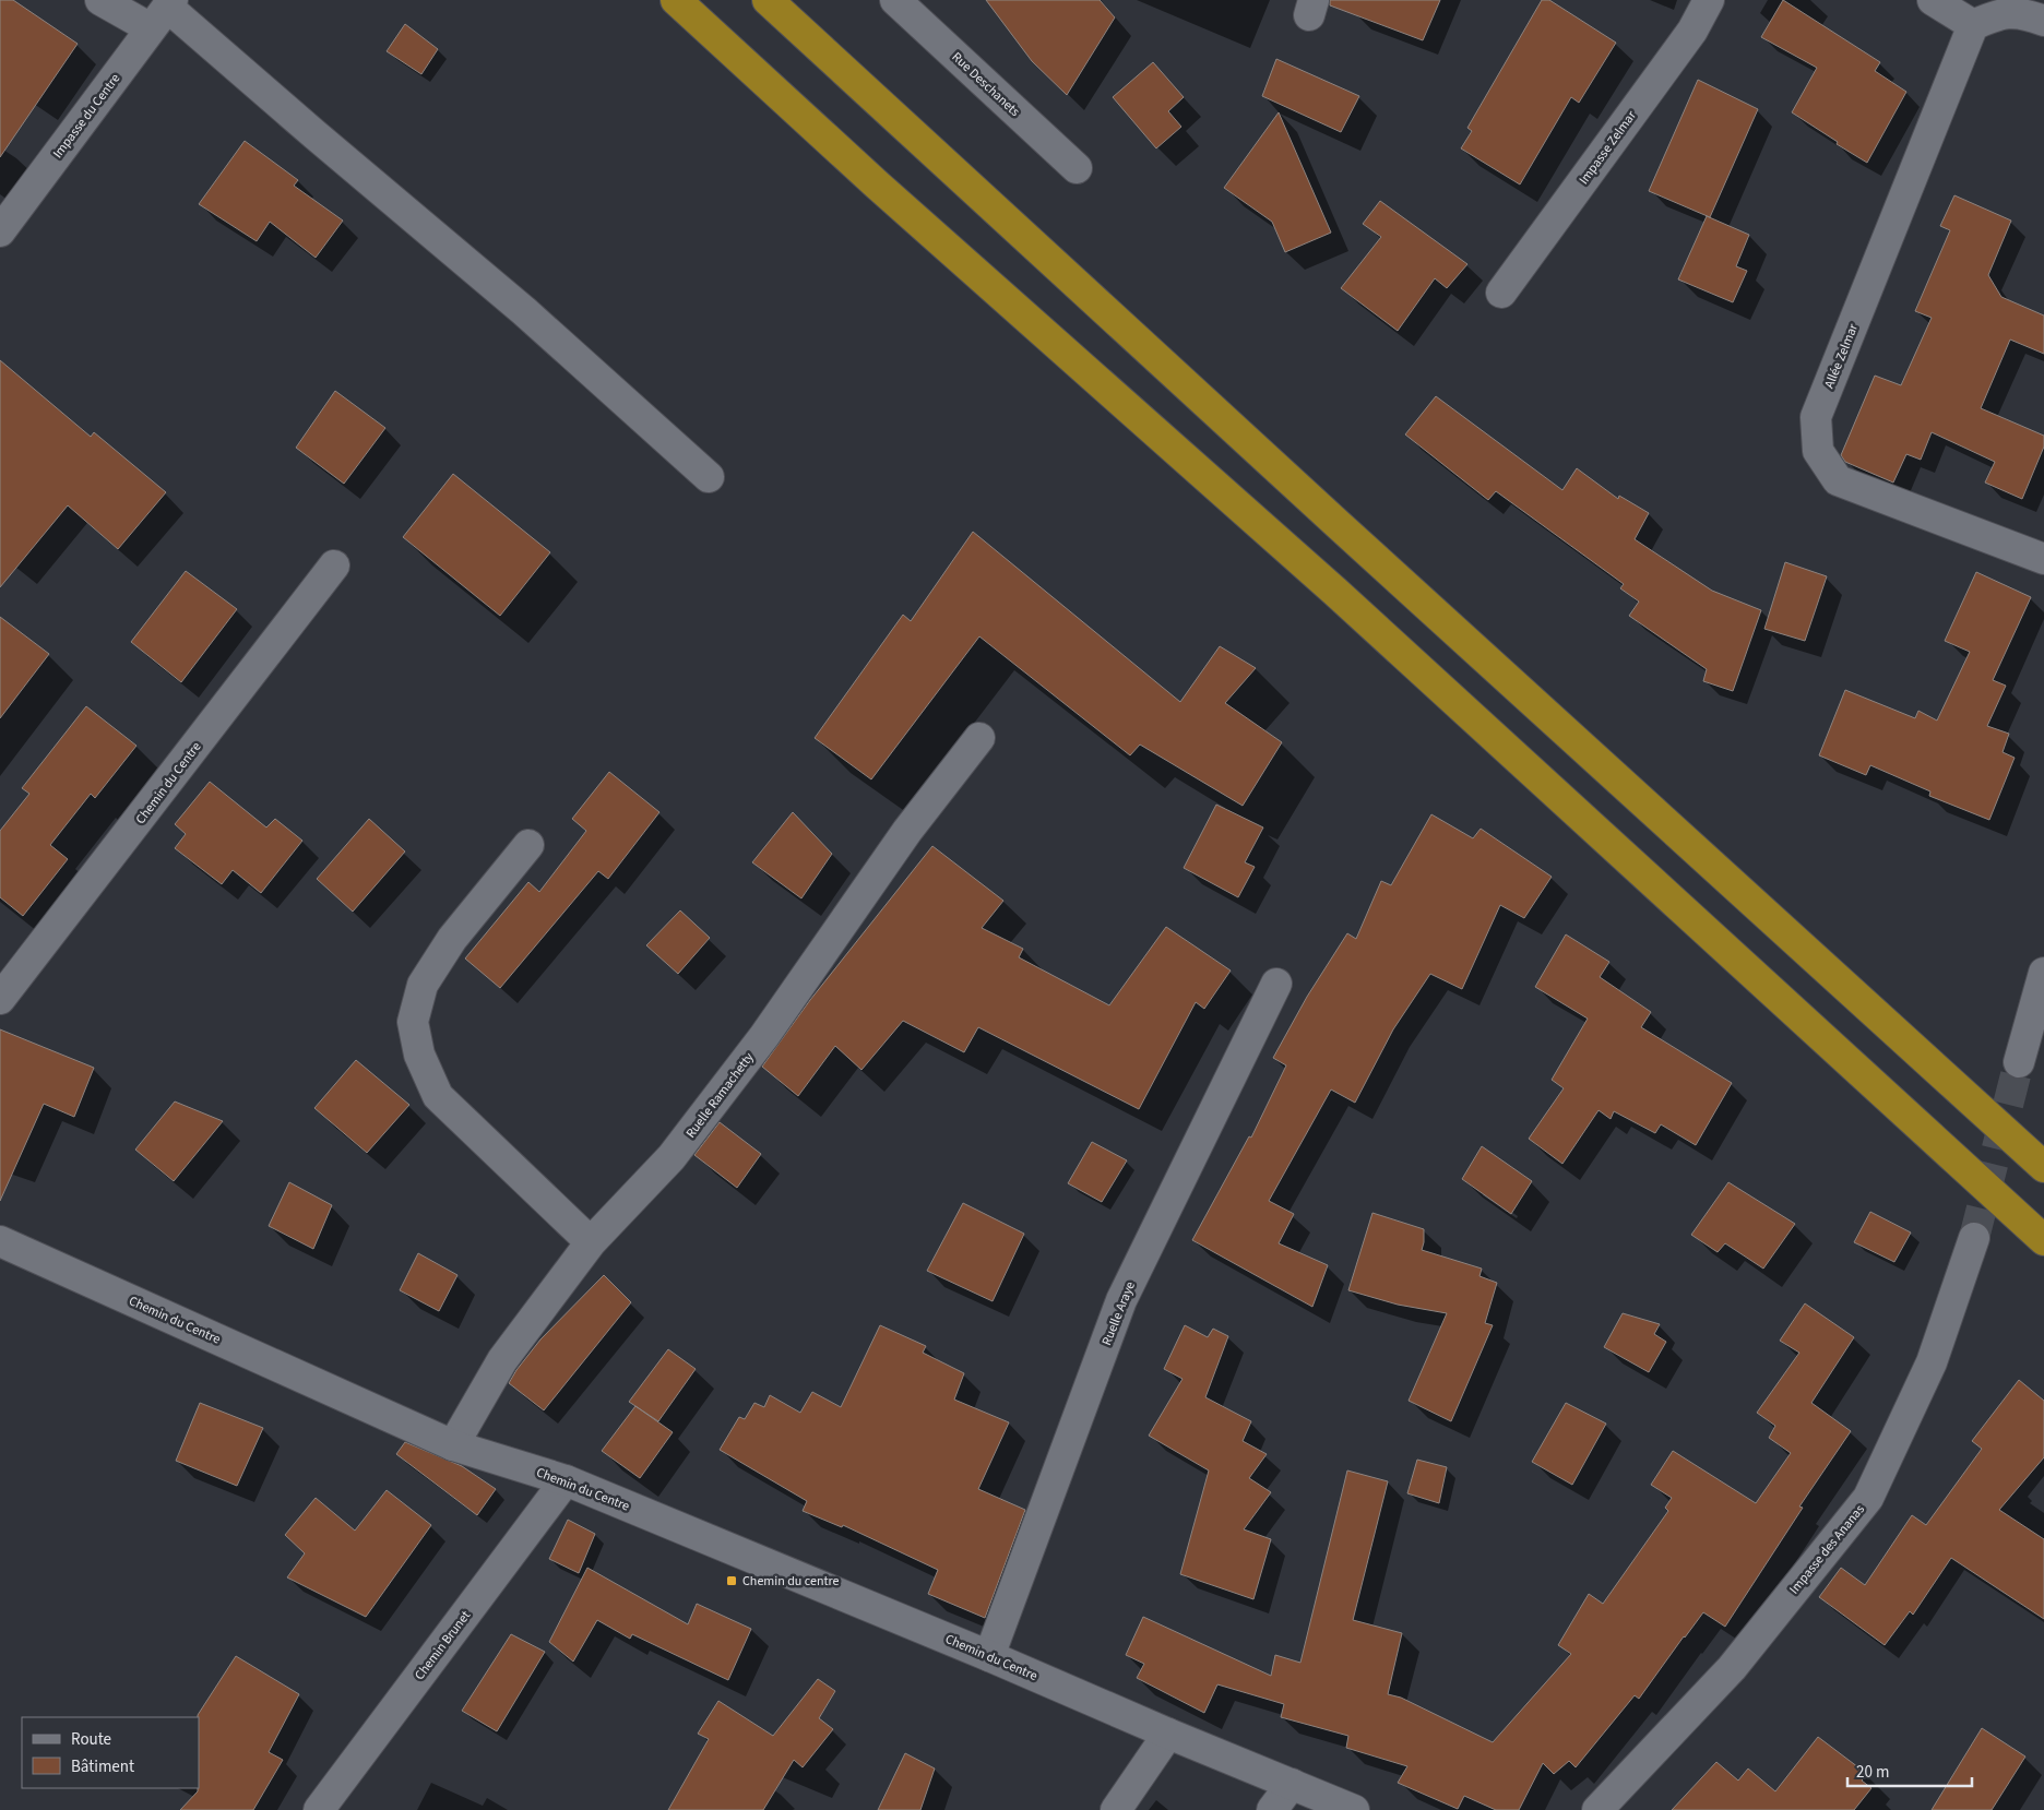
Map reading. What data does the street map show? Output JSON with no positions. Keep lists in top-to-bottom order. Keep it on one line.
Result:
{"streets":{"street":["Rue Deschanets","Impasse du Centre","Impasse Zelmar","Allée Zelmar","Chemin du Centre","Ruelle Ramachetty","Ruelle Araye","Impasse des Ananas","Chemin Brunet"]},"crossings":[["Chemin du Centre","Ruelle Ramachetty"],["Chemin du Centre","Ruelle Araye"],["Chemin du Centre","Chemin Brunet"]],"places":{"transit":["Chemin du centre"]},"legend":["Route","Bâtiment"],"scale_bar":"20 m"}
